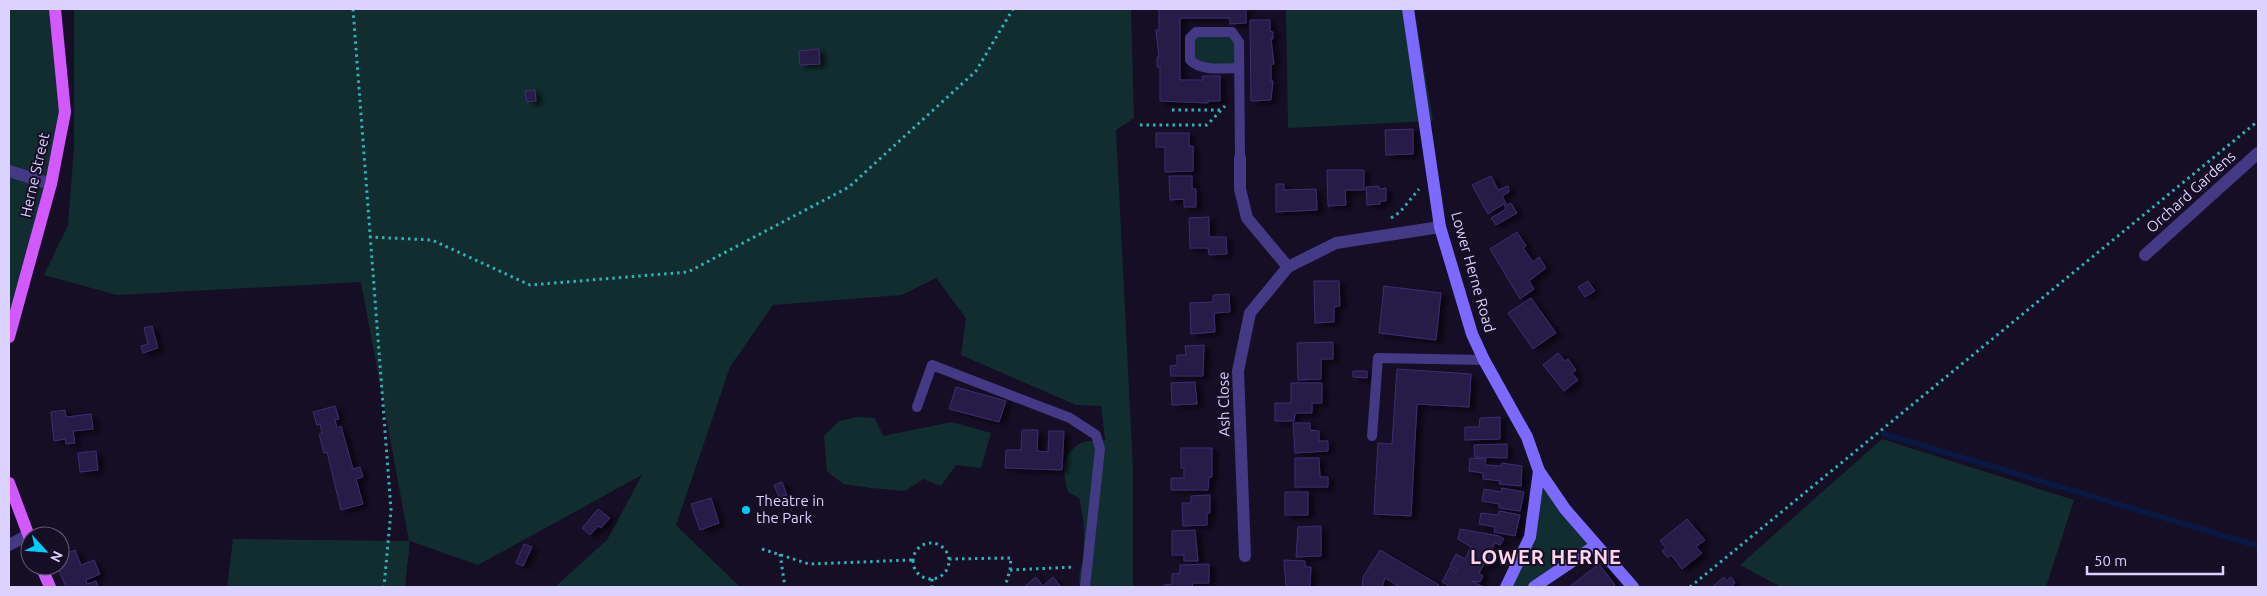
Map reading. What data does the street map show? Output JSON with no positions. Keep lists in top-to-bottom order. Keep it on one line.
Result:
{"streets":{"main road":["Herne Street"],"street":["Orchard Gardens","Lower Herne Road","Ash Close"]},"crossings":[["Lower Herne Road","Ash Close"]],"districts":["LOWER HERNE"],"places":["Theatre in the Park"],"scale_bar":"50 m","north":"bottom right"}
